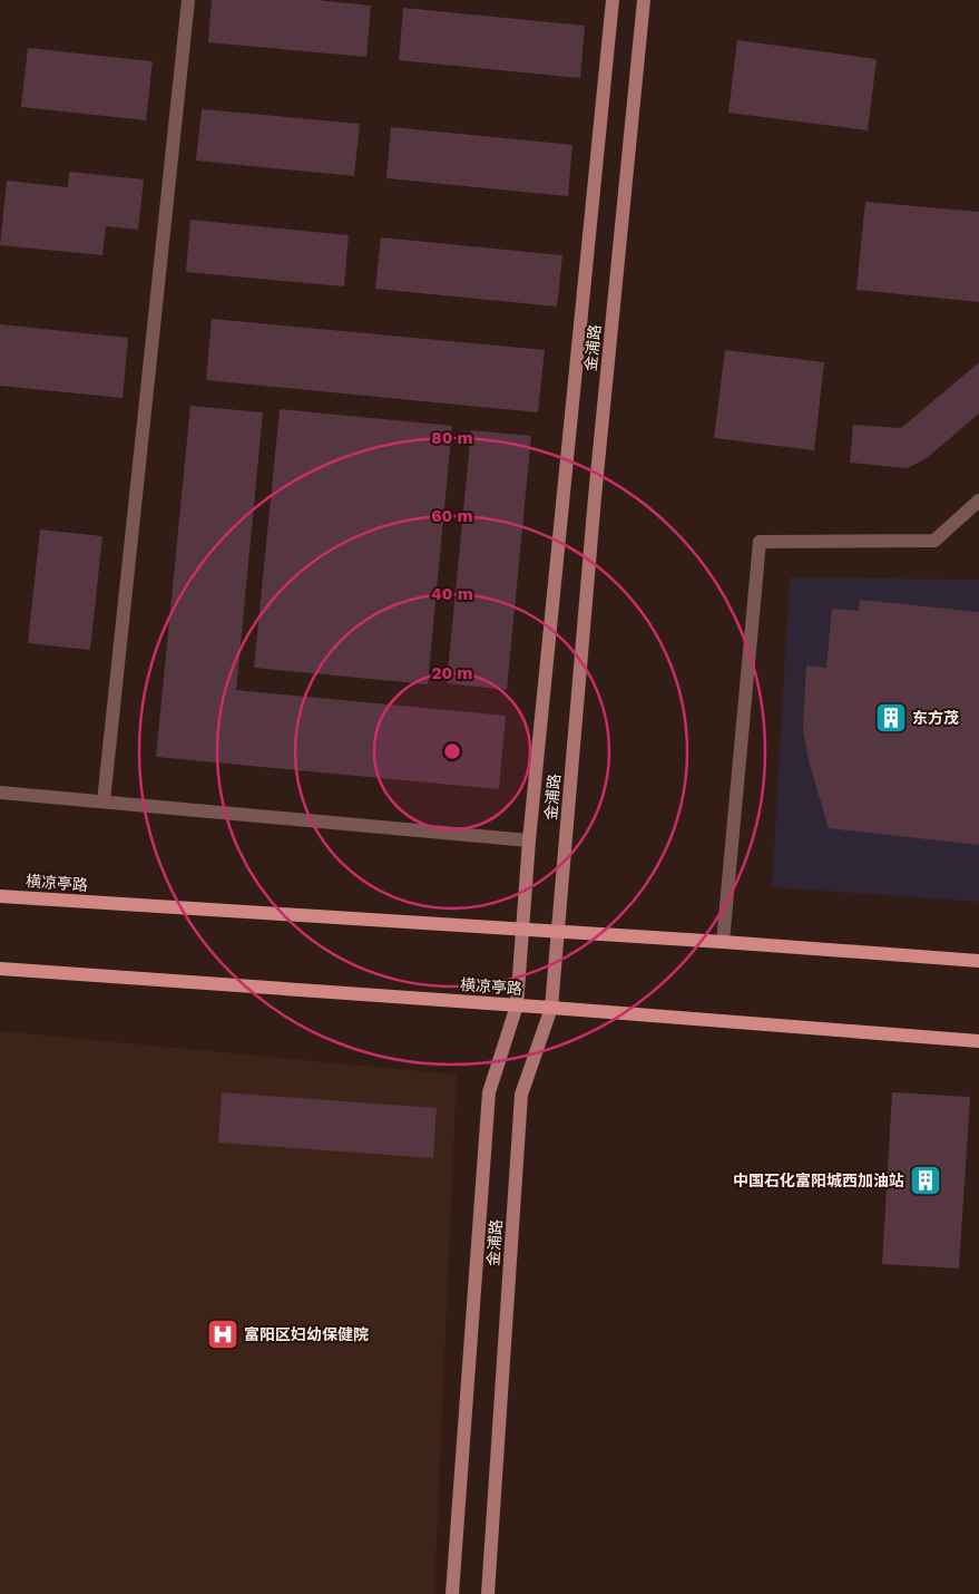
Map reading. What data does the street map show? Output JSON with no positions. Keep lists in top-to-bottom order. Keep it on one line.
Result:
{"streets":{"main road":["横凉亭路"],"street":["金浦路"]},"crossings":[["金浦路","横凉亭路"]],"places":{"building":["东方茂","中国石化富阳城西加油站"],"hospital":["富阳区妇幼保健院"]},"rings":["80 m","60 m","40 m","20 m"]}
